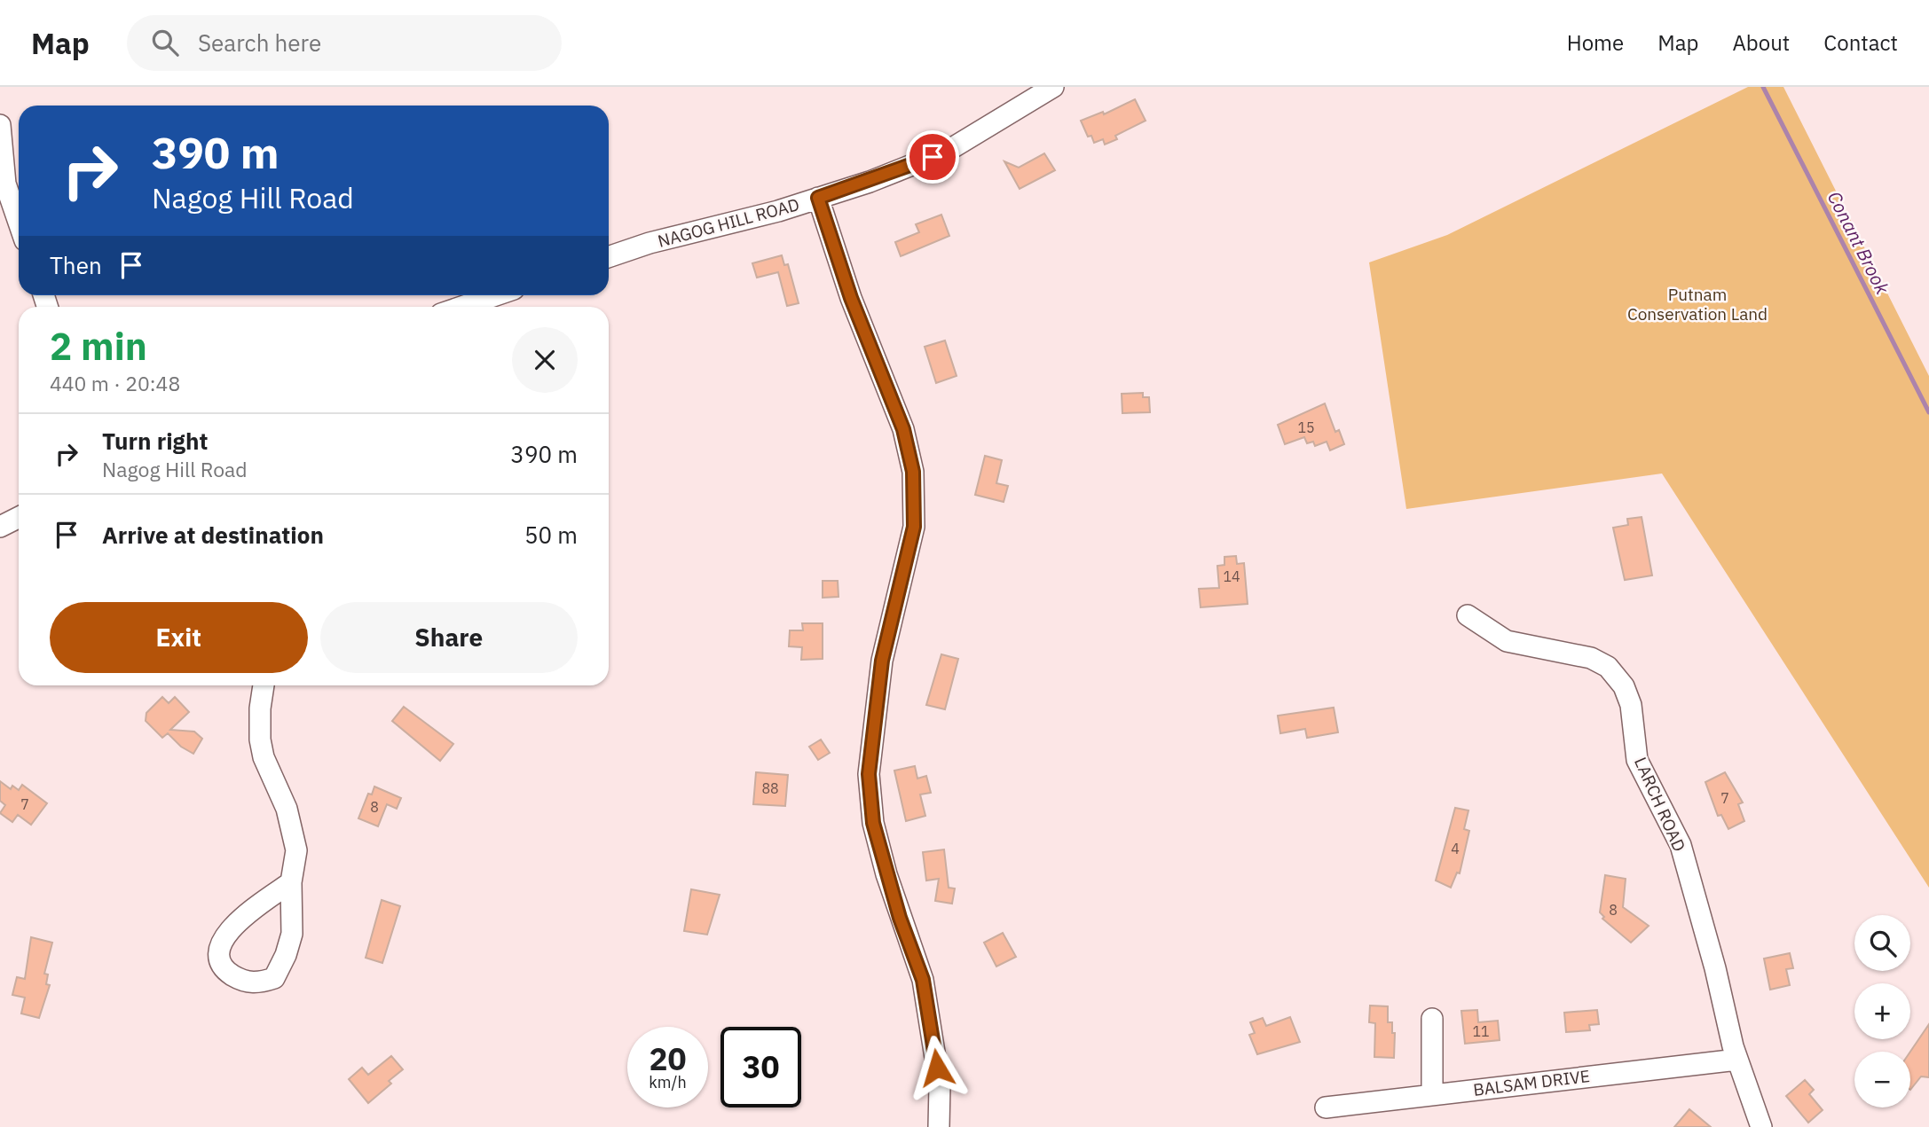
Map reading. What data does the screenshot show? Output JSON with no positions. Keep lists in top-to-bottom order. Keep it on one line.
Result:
{"streets":{"street":["NAGOG HILL ROAD","LARCH ROAD","BALSAM DRIVE"]},"crossings":[["LARCH ROAD","BALSAM DRIVE"]],"water":["Conant Brook"],"parks":["Putnam Conservation Land"],"house_numbers":["15","14","88","7","7","8","4","8","11"],"page":{"header":"Map","search":"Search here","nav":["Home","Map","About","Contact"],"turn":["390 m","Nagog Hill Road"],"then":"Then","heading":["2 min","440 m · 20:48"],"list":[{"name":"Turn right","note":"Nagog Hill Road","value":"390 m"},{"name":"Arrive at destination","value":"50 m"}],"buttons":["Exit","Share"],"map_buttons":["+","−"],"speed":"20 km/h","limit":"30"}}
